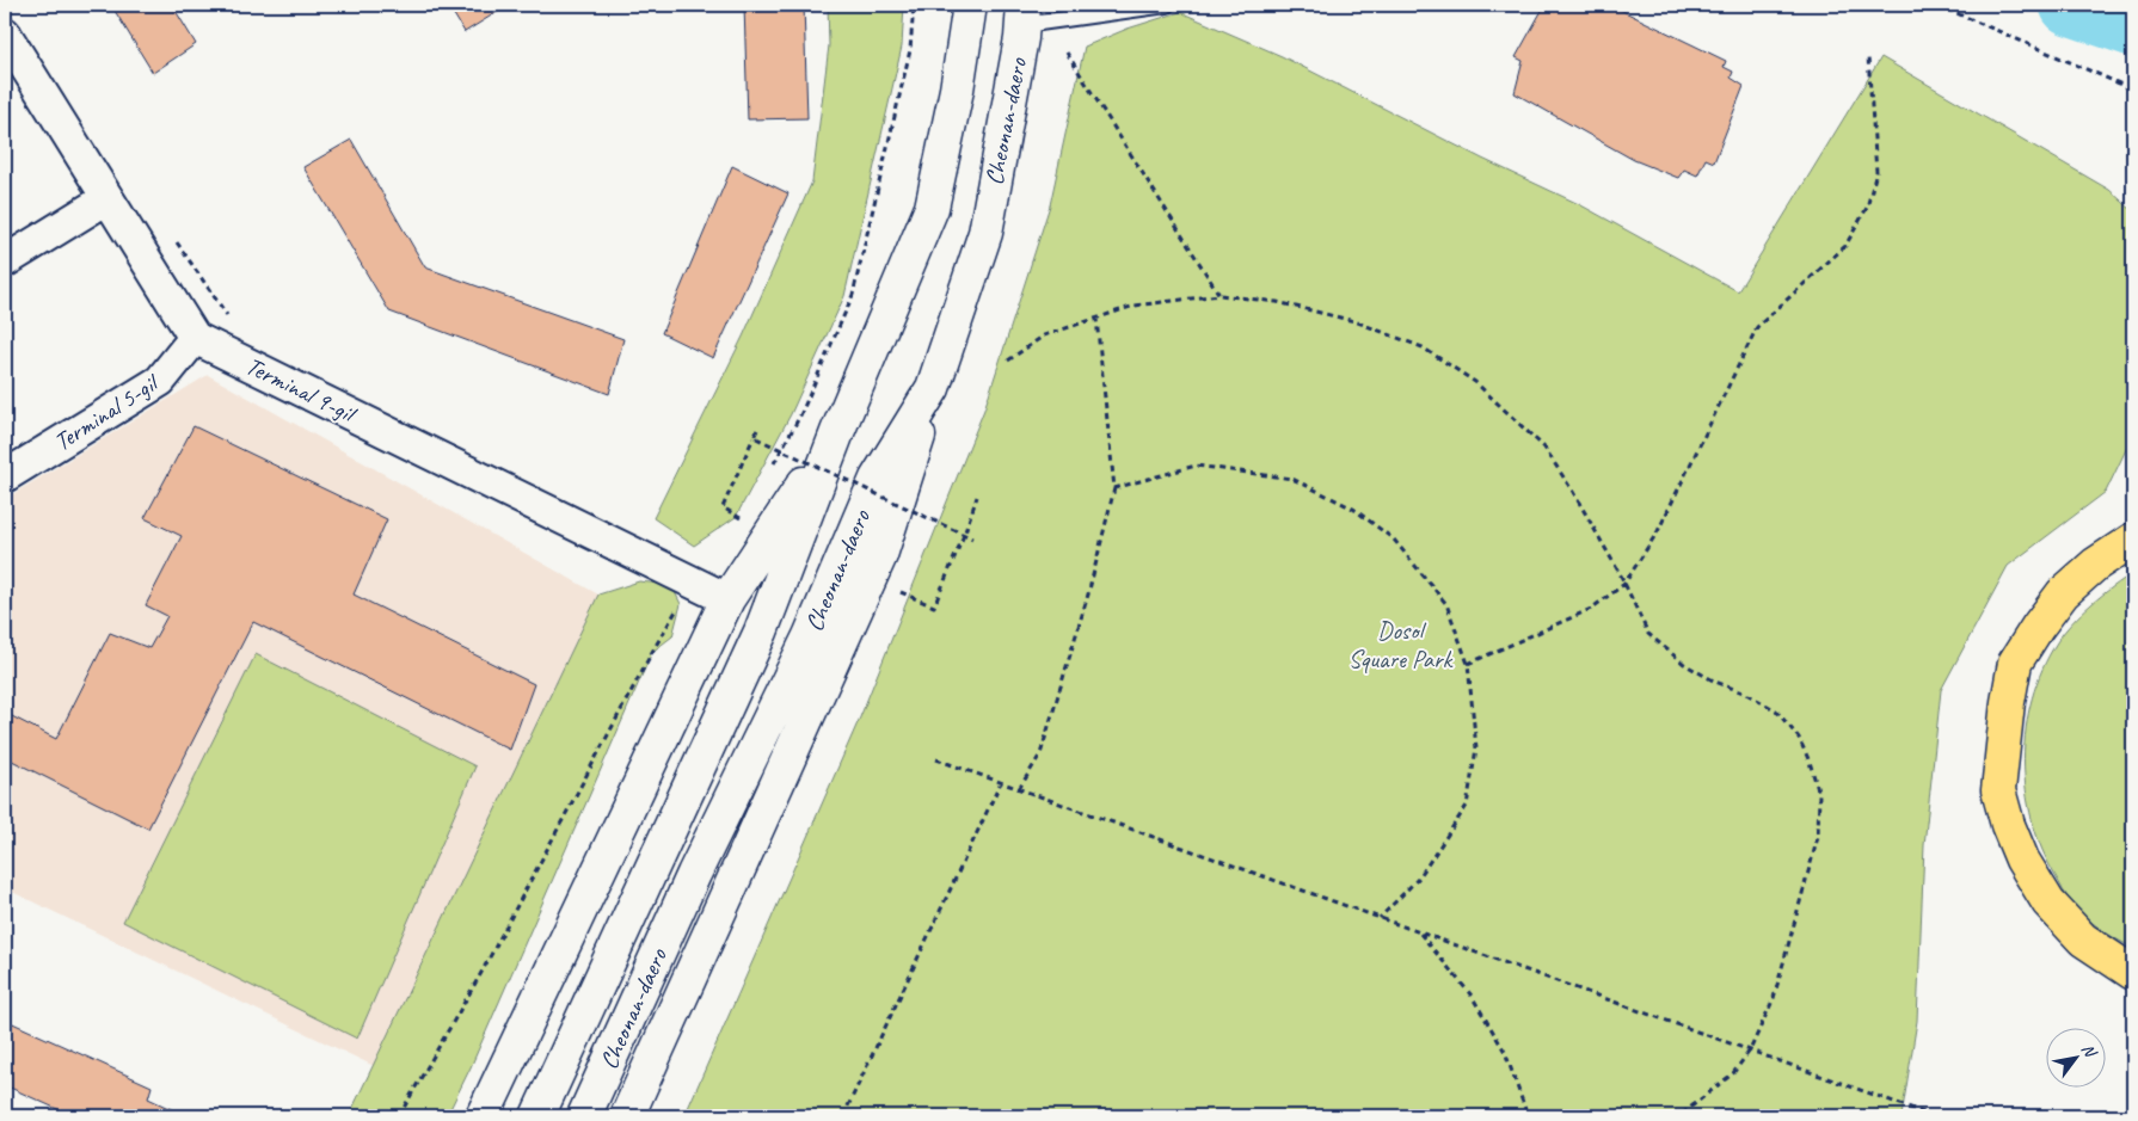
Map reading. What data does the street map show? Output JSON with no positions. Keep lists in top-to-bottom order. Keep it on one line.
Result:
{"streets":{"main road":["Cheonan-daero"],"street":["Terminal 9-gil","Terminal 5-gil"]},"crossings":[["Terminal 9-gil","Terminal 5-gil"]],"parks":["Dosol Square Park"],"north":"top right"}
